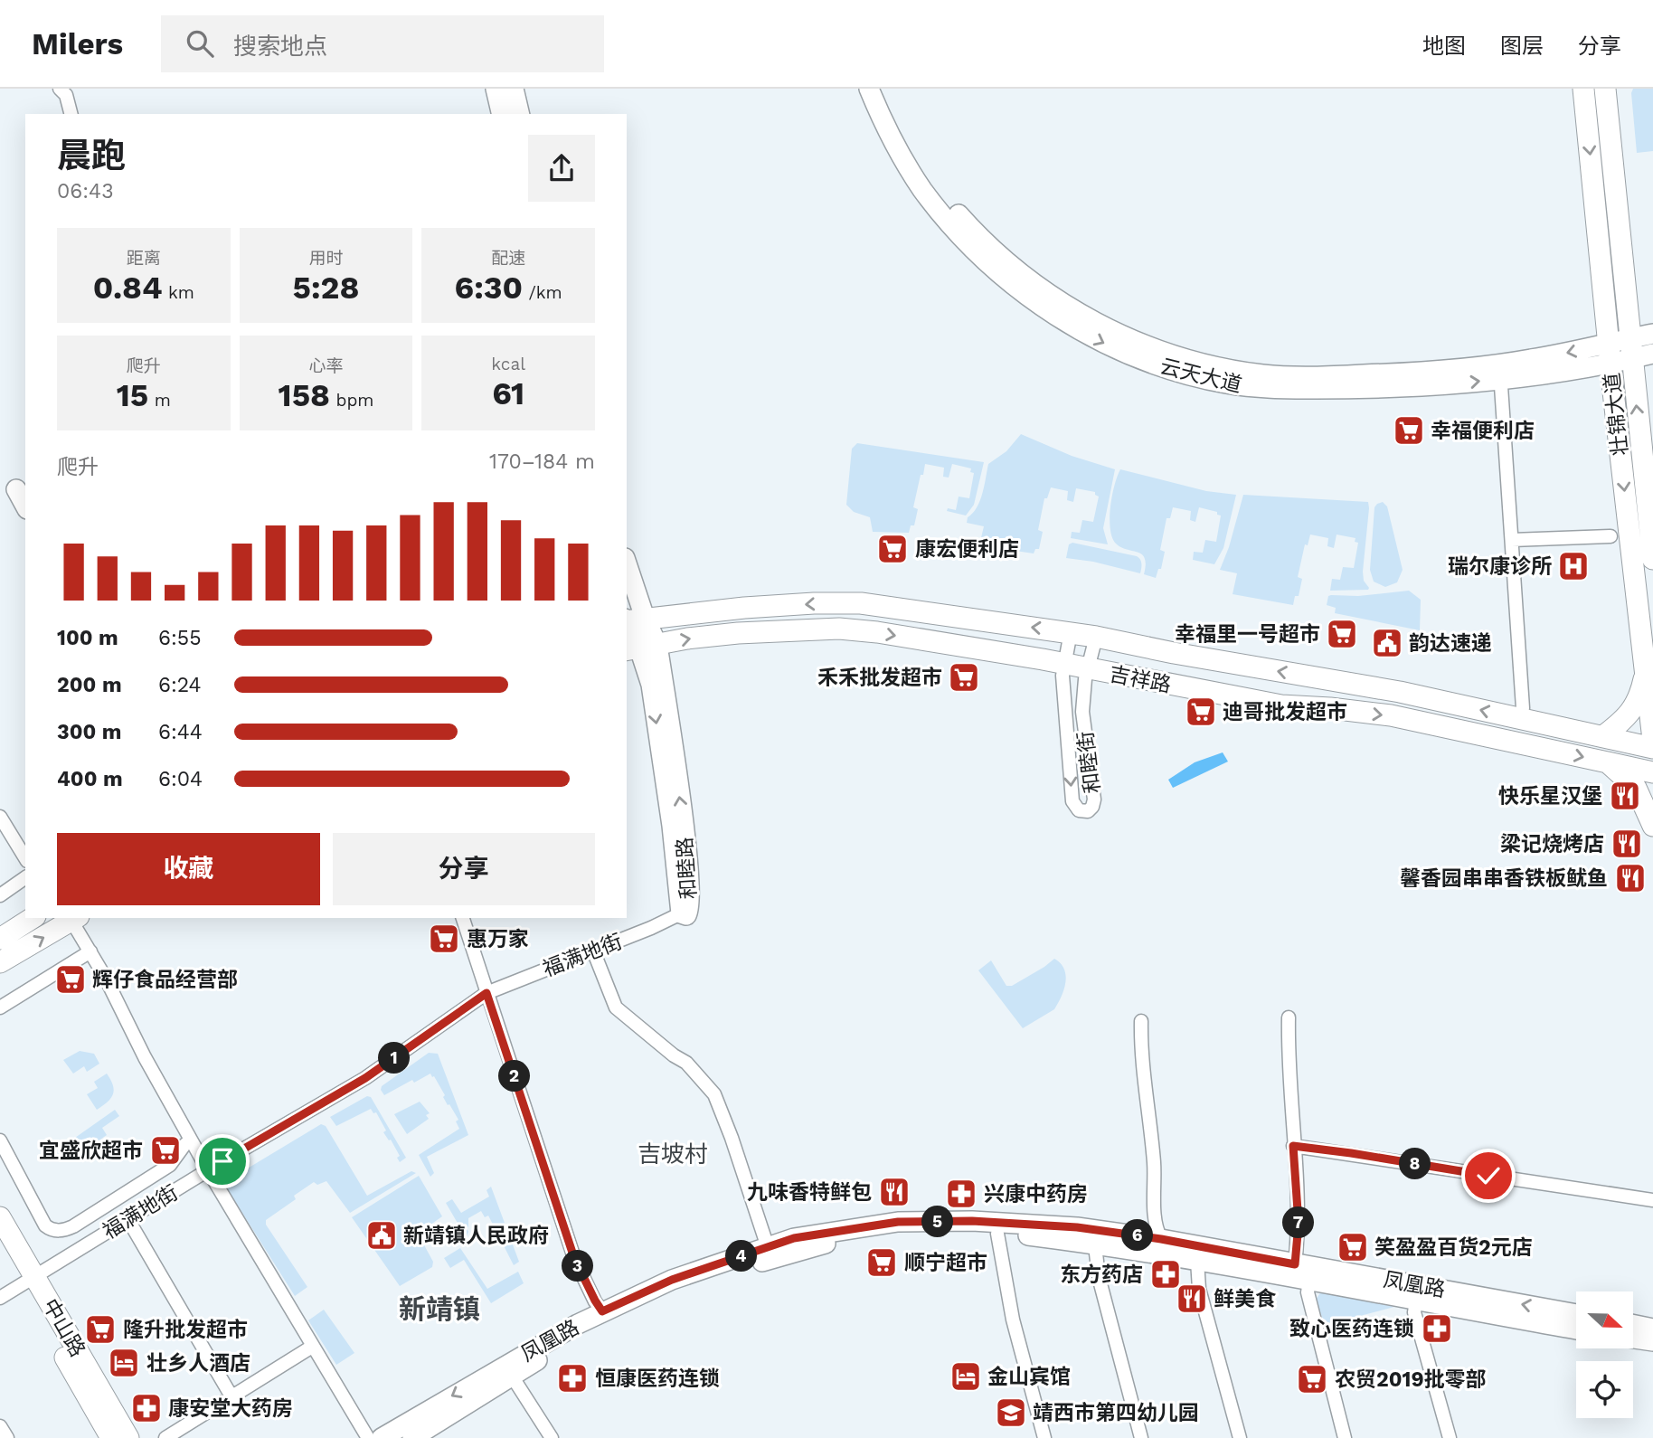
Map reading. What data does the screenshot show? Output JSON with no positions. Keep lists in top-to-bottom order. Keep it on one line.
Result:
{"streets":{"main road":["云天大道","壮锦大道","吉祥路","和睦路","凤凰路","中山路"],"street":["和睦街","福满地街"]},"crossings":[["云天大道","壮锦大道"],["吉祥路","和睦街"],["吉祥路","和睦路"],["和睦路","福满地街"],["福满地街","中山路"]],"districts":["吉坡村","新靖镇"],"places":{"supermarket":["幸福便利店","康宏便利店","幸福里一号超市","禾禾批发超市","迪哥批发超市","惠万家","辉仔食品经营部","宜盛欣超市","笑盈盈百货2元店","顺宁超市","隆升批发超市","农贸2019批零部"],"hospital":["瑞尔康诊所"],"public building":["韵达速递","新靖镇人民政府"],"restaurant":["快乐星汉堡","梁记烧烤店","馨香园串串香铁板鱿鱼","九味香特鲜包","鲜美食"],"pharmacy":["兴康中药房","东方药店","致心医药连锁","恒康医药连锁","康安堂大药房"],"hotel":["壮乡人酒店","金山宾馆"],"school or university":["靖西市第四幼儿园"]},"north":"right","page":{"header":"Milers","search":"搜索地点","nav":["地图","图层","分享"],"heading":["晨跑","06:43"],"stats":[["距离","0.84 km"],["用时","5:28"],["配速","6:30 /km"],["爬升","15 m"],["心率","158 bpm"],["kcal","61"]],"chart":["爬升","170–184 m"],"list":[{"name":"100 m","note":"6:55"},{"name":"200 m","note":"6:24"},{"name":"300 m","note":"6:44"},{"name":"400 m","note":"6:04"}],"buttons":["收藏","分享"],"pins":["1","2","8","5","7","6","4","3"]}}
